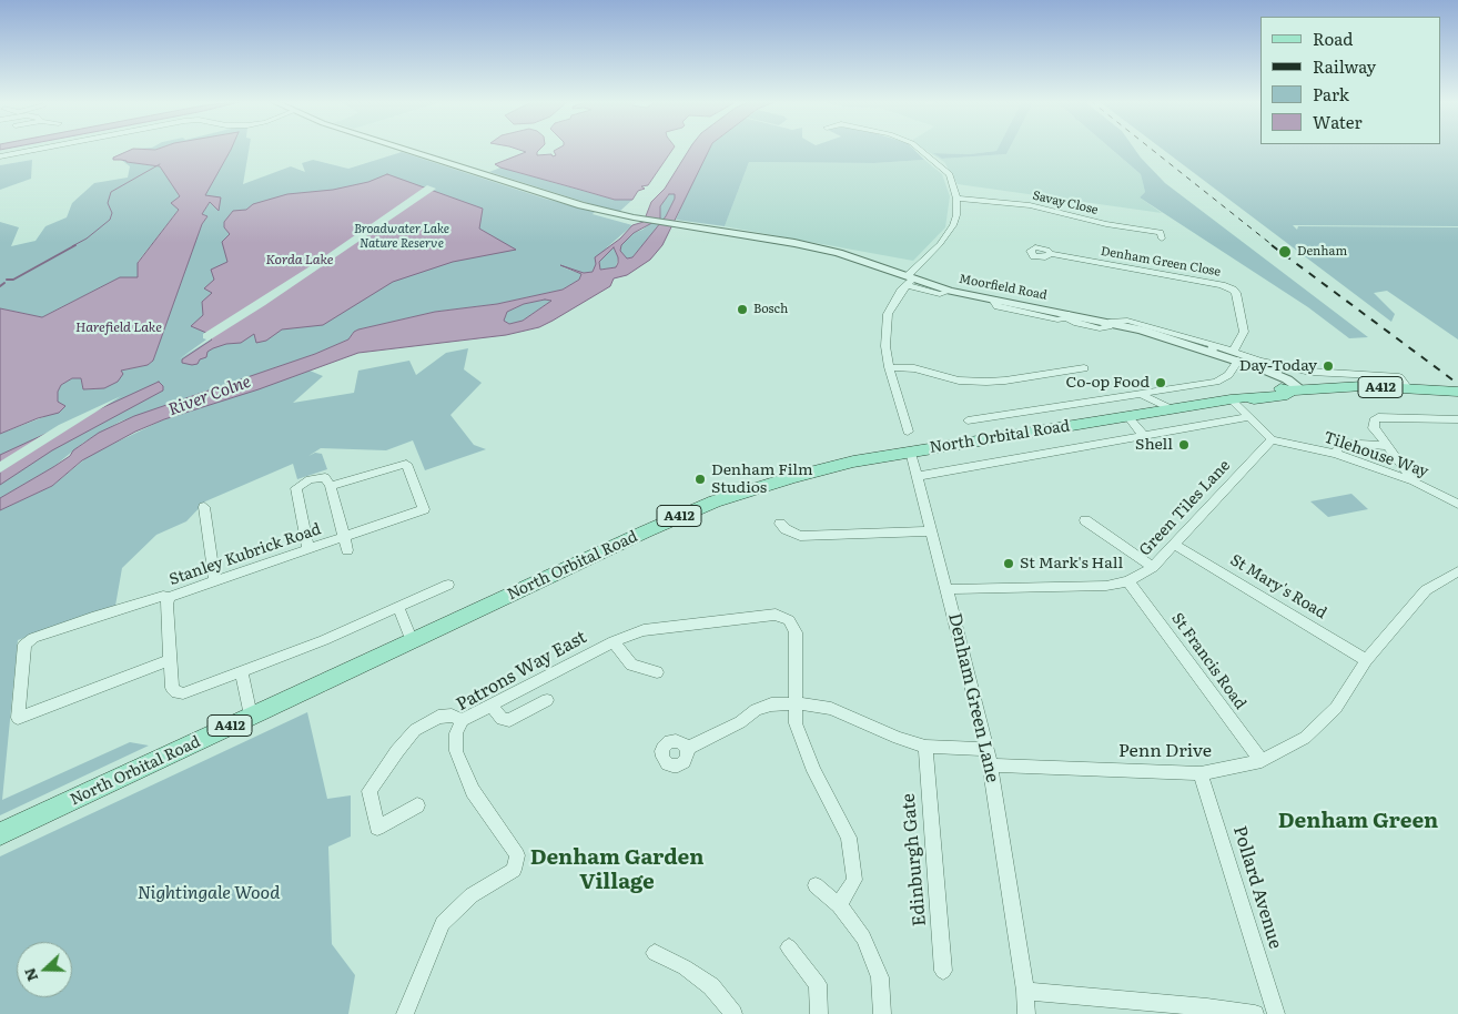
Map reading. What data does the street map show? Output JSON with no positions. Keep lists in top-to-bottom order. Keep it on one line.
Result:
{"streets":{"main road":["A412","North Orbital Road"],"street":["Savay Close","Denham Green Close","Moorfield Road","Tilehouse Way","Green Tiles Lane","Stanley Kubrick Road","St Mary's Road","St Francis Road","Patrons Way East","Denham Green Lane","Penn Drive","Edinburgh Gate","Pollard Avenue"]},"crossings":[["Denham Green Close","Moorfield Road"],["Moorfield Road","North Orbital Road"],["North Orbital Road","Denham Green Lane"],["Tilehouse Way","Green Tiles Lane"],["Green Tiles Lane","St Mary's Road"],["Green Tiles Lane","St Francis Road"],["Green Tiles Lane","Denham Green Lane"],["St Mary's Road","Penn Drive"],["St Francis Road","Penn Drive"],["Denham Green Lane","Penn Drive"],["Penn Drive","Pollard Avenue"]],"districts":["Denham Green","Denham Garden Village"],"water":["Korda Lake","Harefield Lake","River Colne"],"parks":["Broadwater Lake Nature Reserve","Nightingale Wood"],"places":["Denham","Bosch","Day-Today","Co-op Food","Shell","Denham Film Studios","St Mark's Hall"],"legend":["Road","Railway","Park","Water"],"north":"left"}
